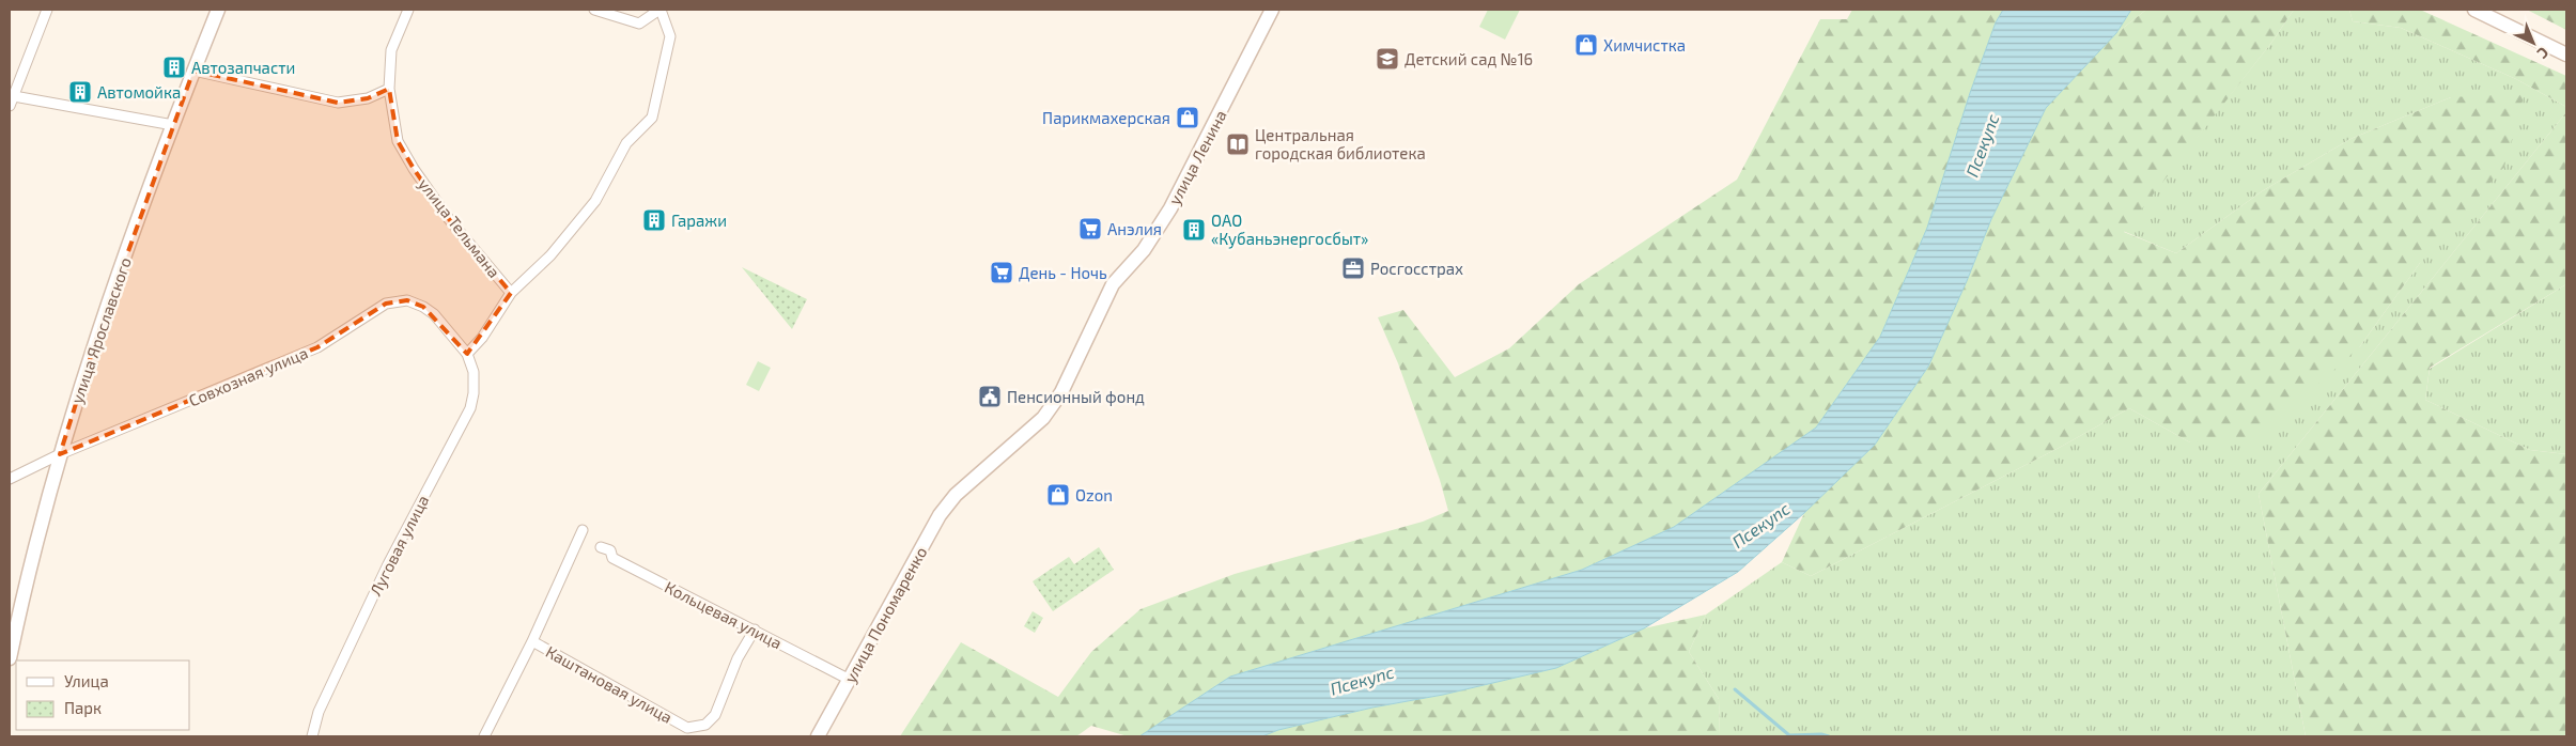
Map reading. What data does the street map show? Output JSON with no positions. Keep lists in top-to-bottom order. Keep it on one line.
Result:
{"streets":{"street":["улица Ленина","улица Тельмана","улица Ярославского","Совхозная улица","Луговая улица","Кольцевая улица","улица Пономаренко","Каштановая улица"]},"crossings":[["улица Ленина","улица Пономаренко"],["улица Ярославского","Совхозная улица"],["Совхозная улица","Луговая улица"],["Кольцевая улица","улица Пономаренко"],["Кольцевая улица","Каштановая улица"]],"water":["Псекупс"],"places":{"shop":["Химчистка","Парикмахерская","Ozon"],"school or university":["Детский сад №16"],"building":["Автозапчасти","Автомойка","Гаражи","ОАО «Кубаньэнергосбыт»"],"library":["Центральная городская библиотека"],"supermarket":["Анэлия","День - Ночь"],"office":["Росгосстрах"],"public building":["Пенсионный фонд"]},"legend":["Улица","Парк"],"north":"bottom right"}
